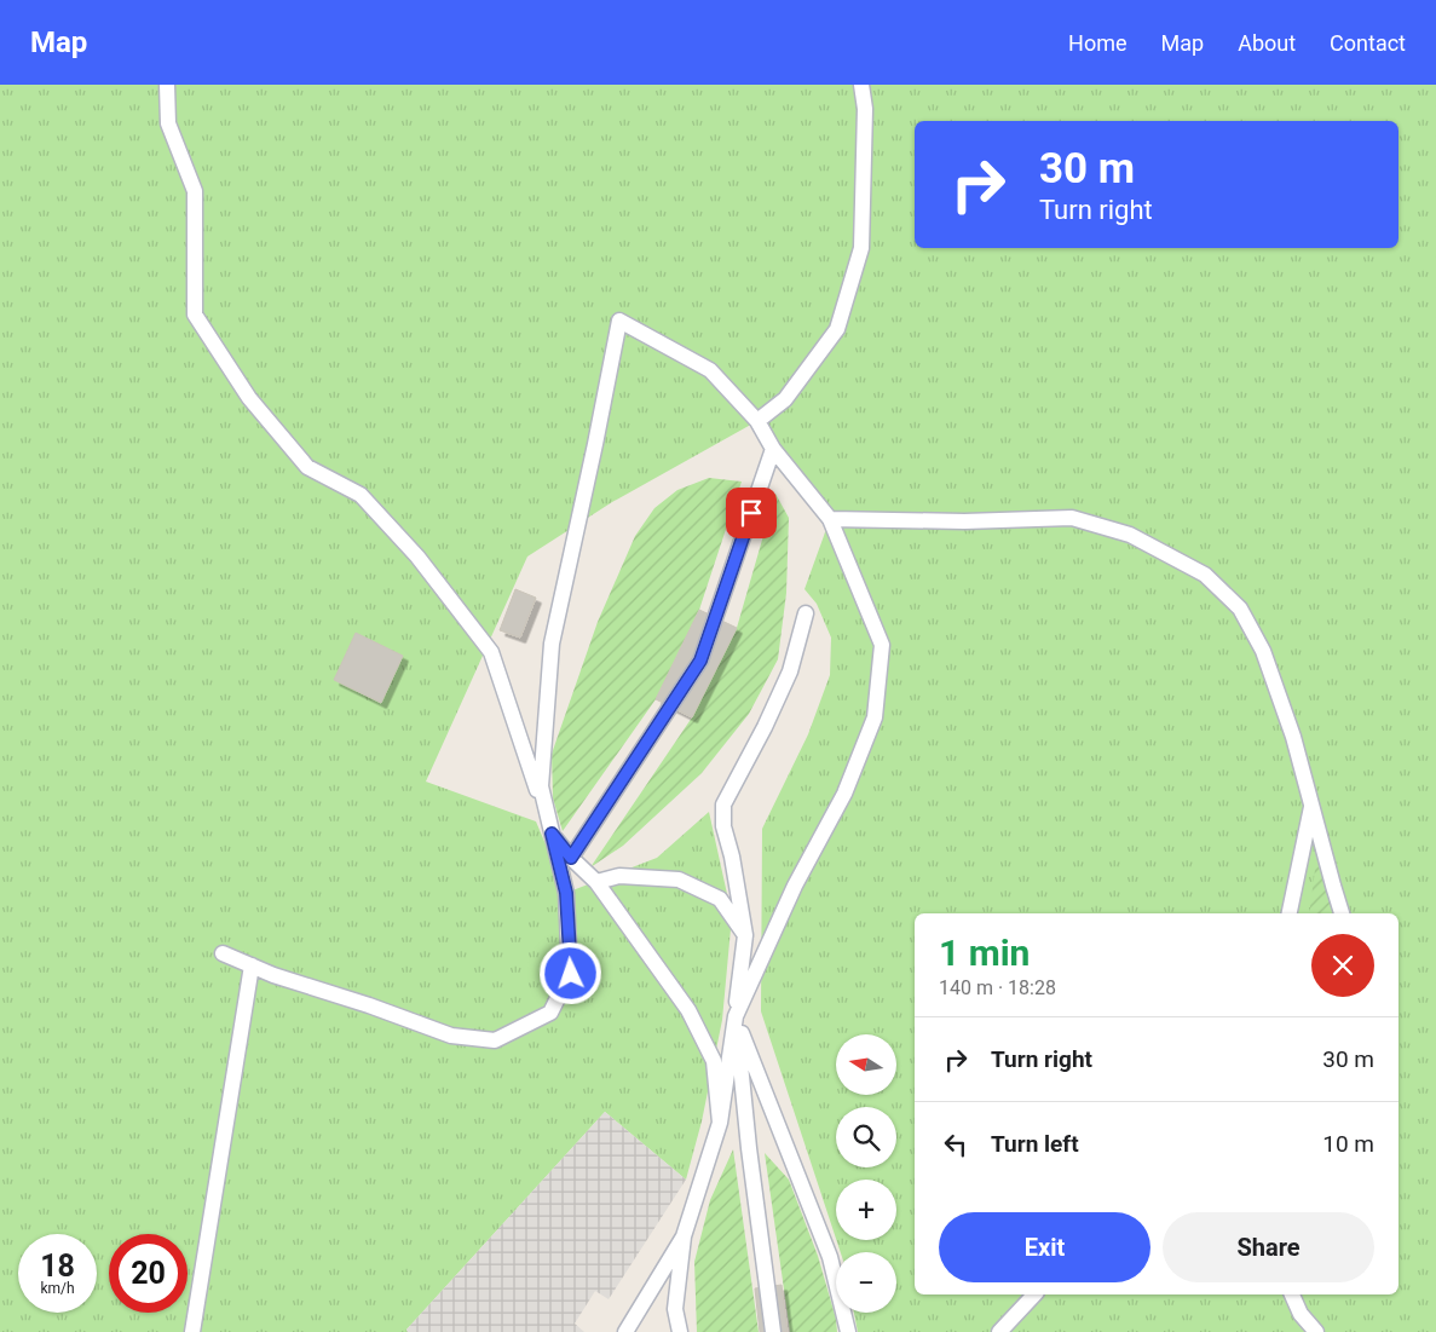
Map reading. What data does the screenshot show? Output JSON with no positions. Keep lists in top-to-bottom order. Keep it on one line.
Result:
{"north":"left","page":{"header":"Map","nav":["Home","Map","About","Contact"],"turn":["30 m","Turn right"],"heading":["1 min","140 m · 18:28"],"list":[{"name":"Turn right","value":"30 m"},{"name":"Turn left","value":"10 m"}],"map_buttons":["+","−"],"buttons":["Exit","Share"],"speed":"18 km/h","limit":"20"}}
